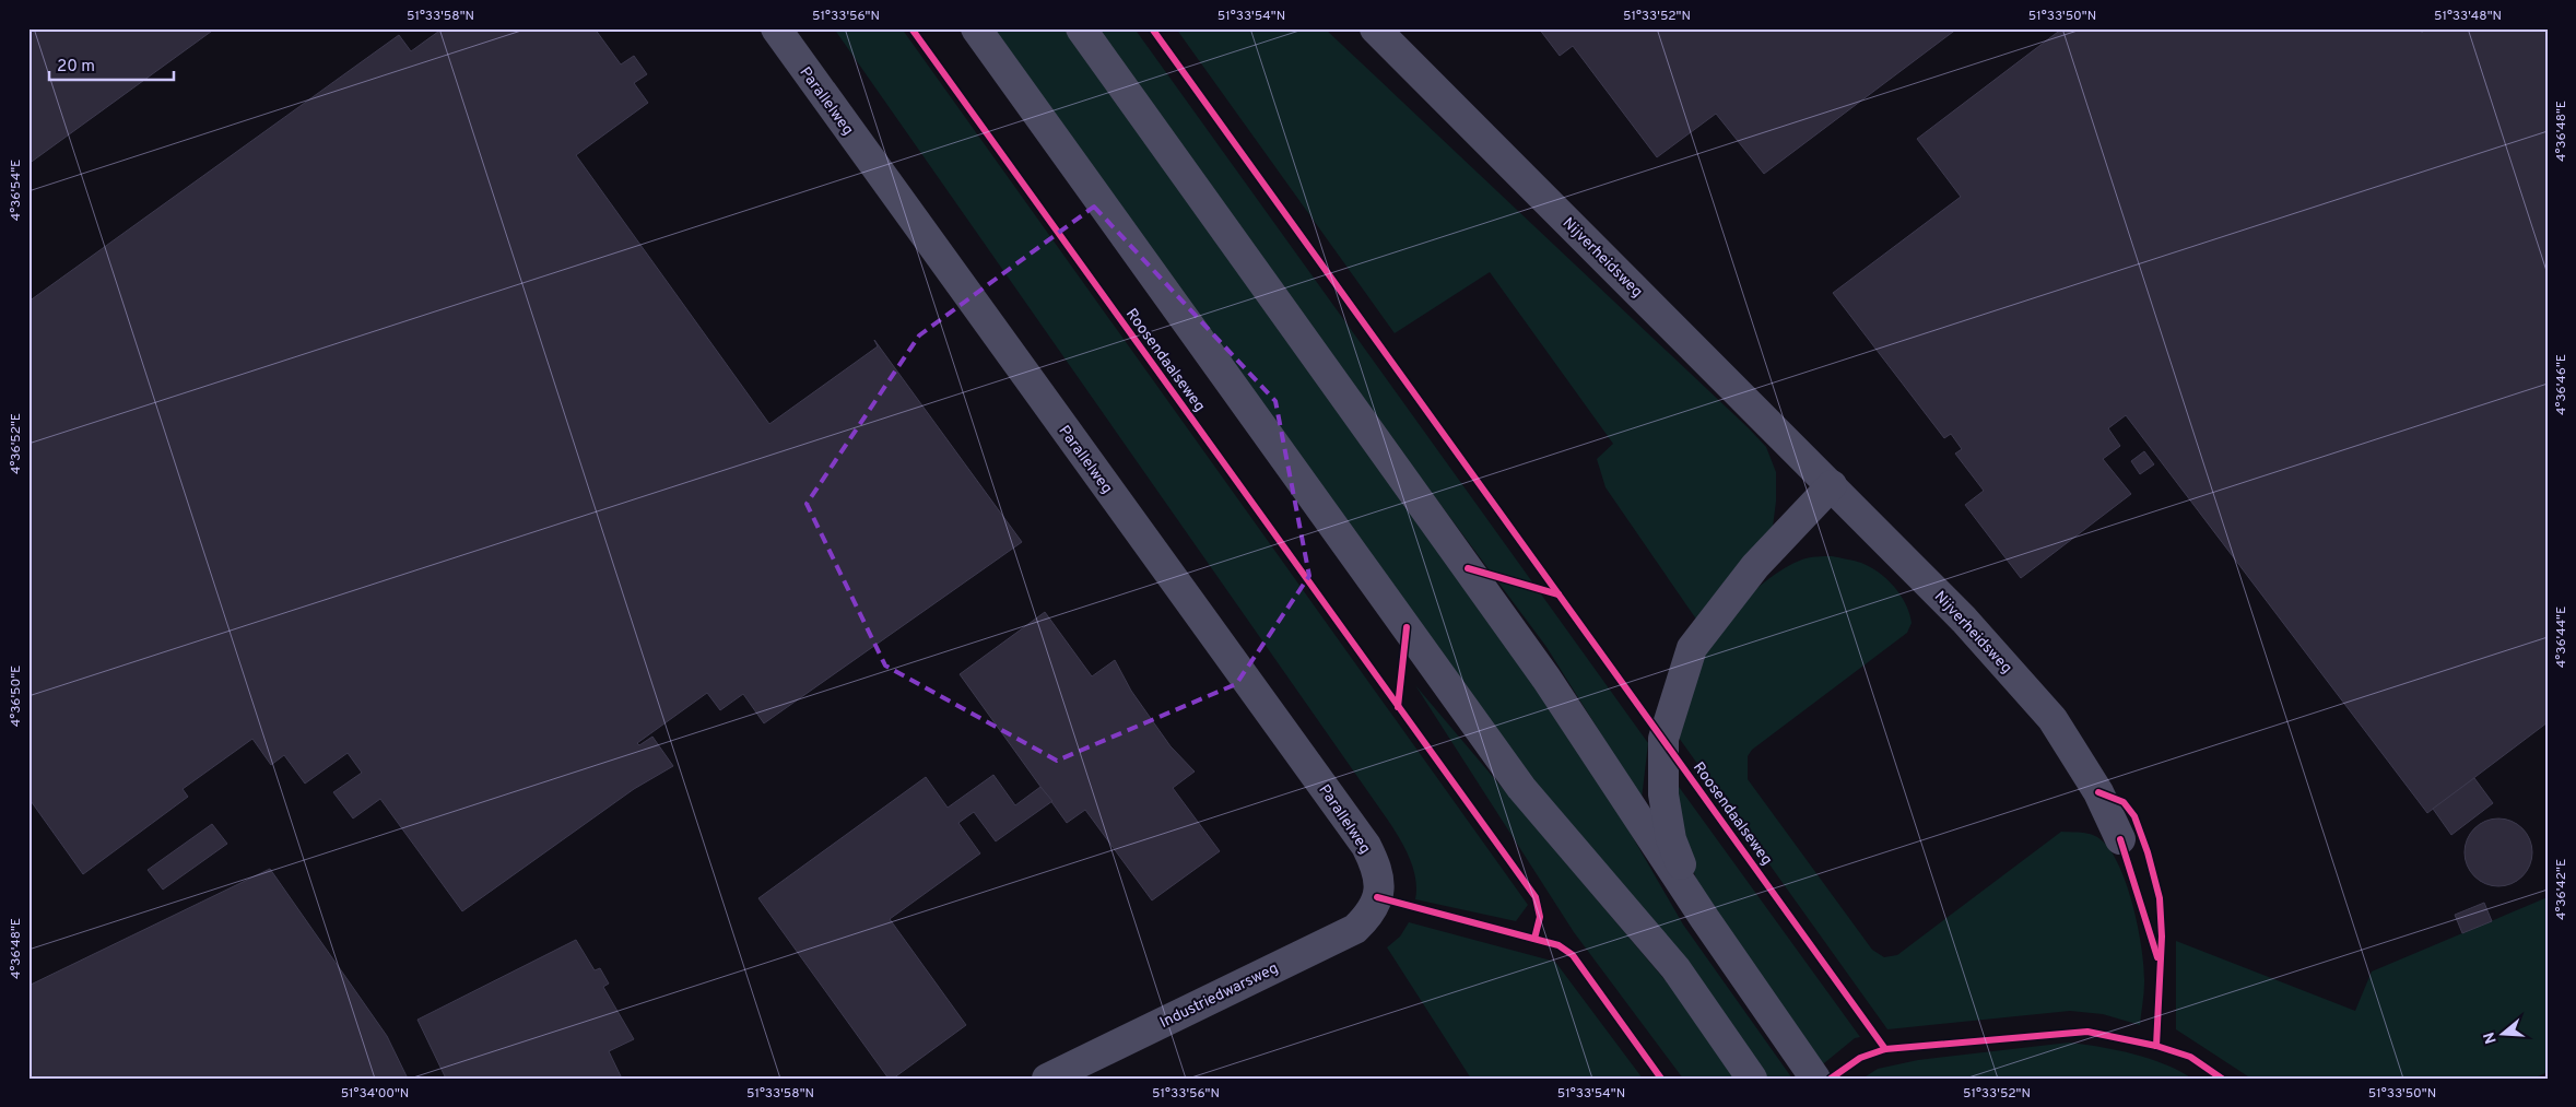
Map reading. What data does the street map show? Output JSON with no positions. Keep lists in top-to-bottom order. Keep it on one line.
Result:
{"streets":{"street":["Parallelweg","Nijverheidsweg","Industriedwarsweg"],"cycle path":["Roosendaalseweg"]},"crossings":[["Parallelweg","Industriedwarsweg"]],"scale_bar":"20 m","north":"left","coordinates":["51°33'58\"N","51°33'56\"N","51°33'54\"N","51°33'52\"N","51°33'50\"N","51°33'48\"N","4°36'48\"E","4°36'54\"E","4°36'46\"E","4°36'52\"E","4°36'44\"E","4°36'50\"E","4°36'42\"E","51°34'00\"N"]}
